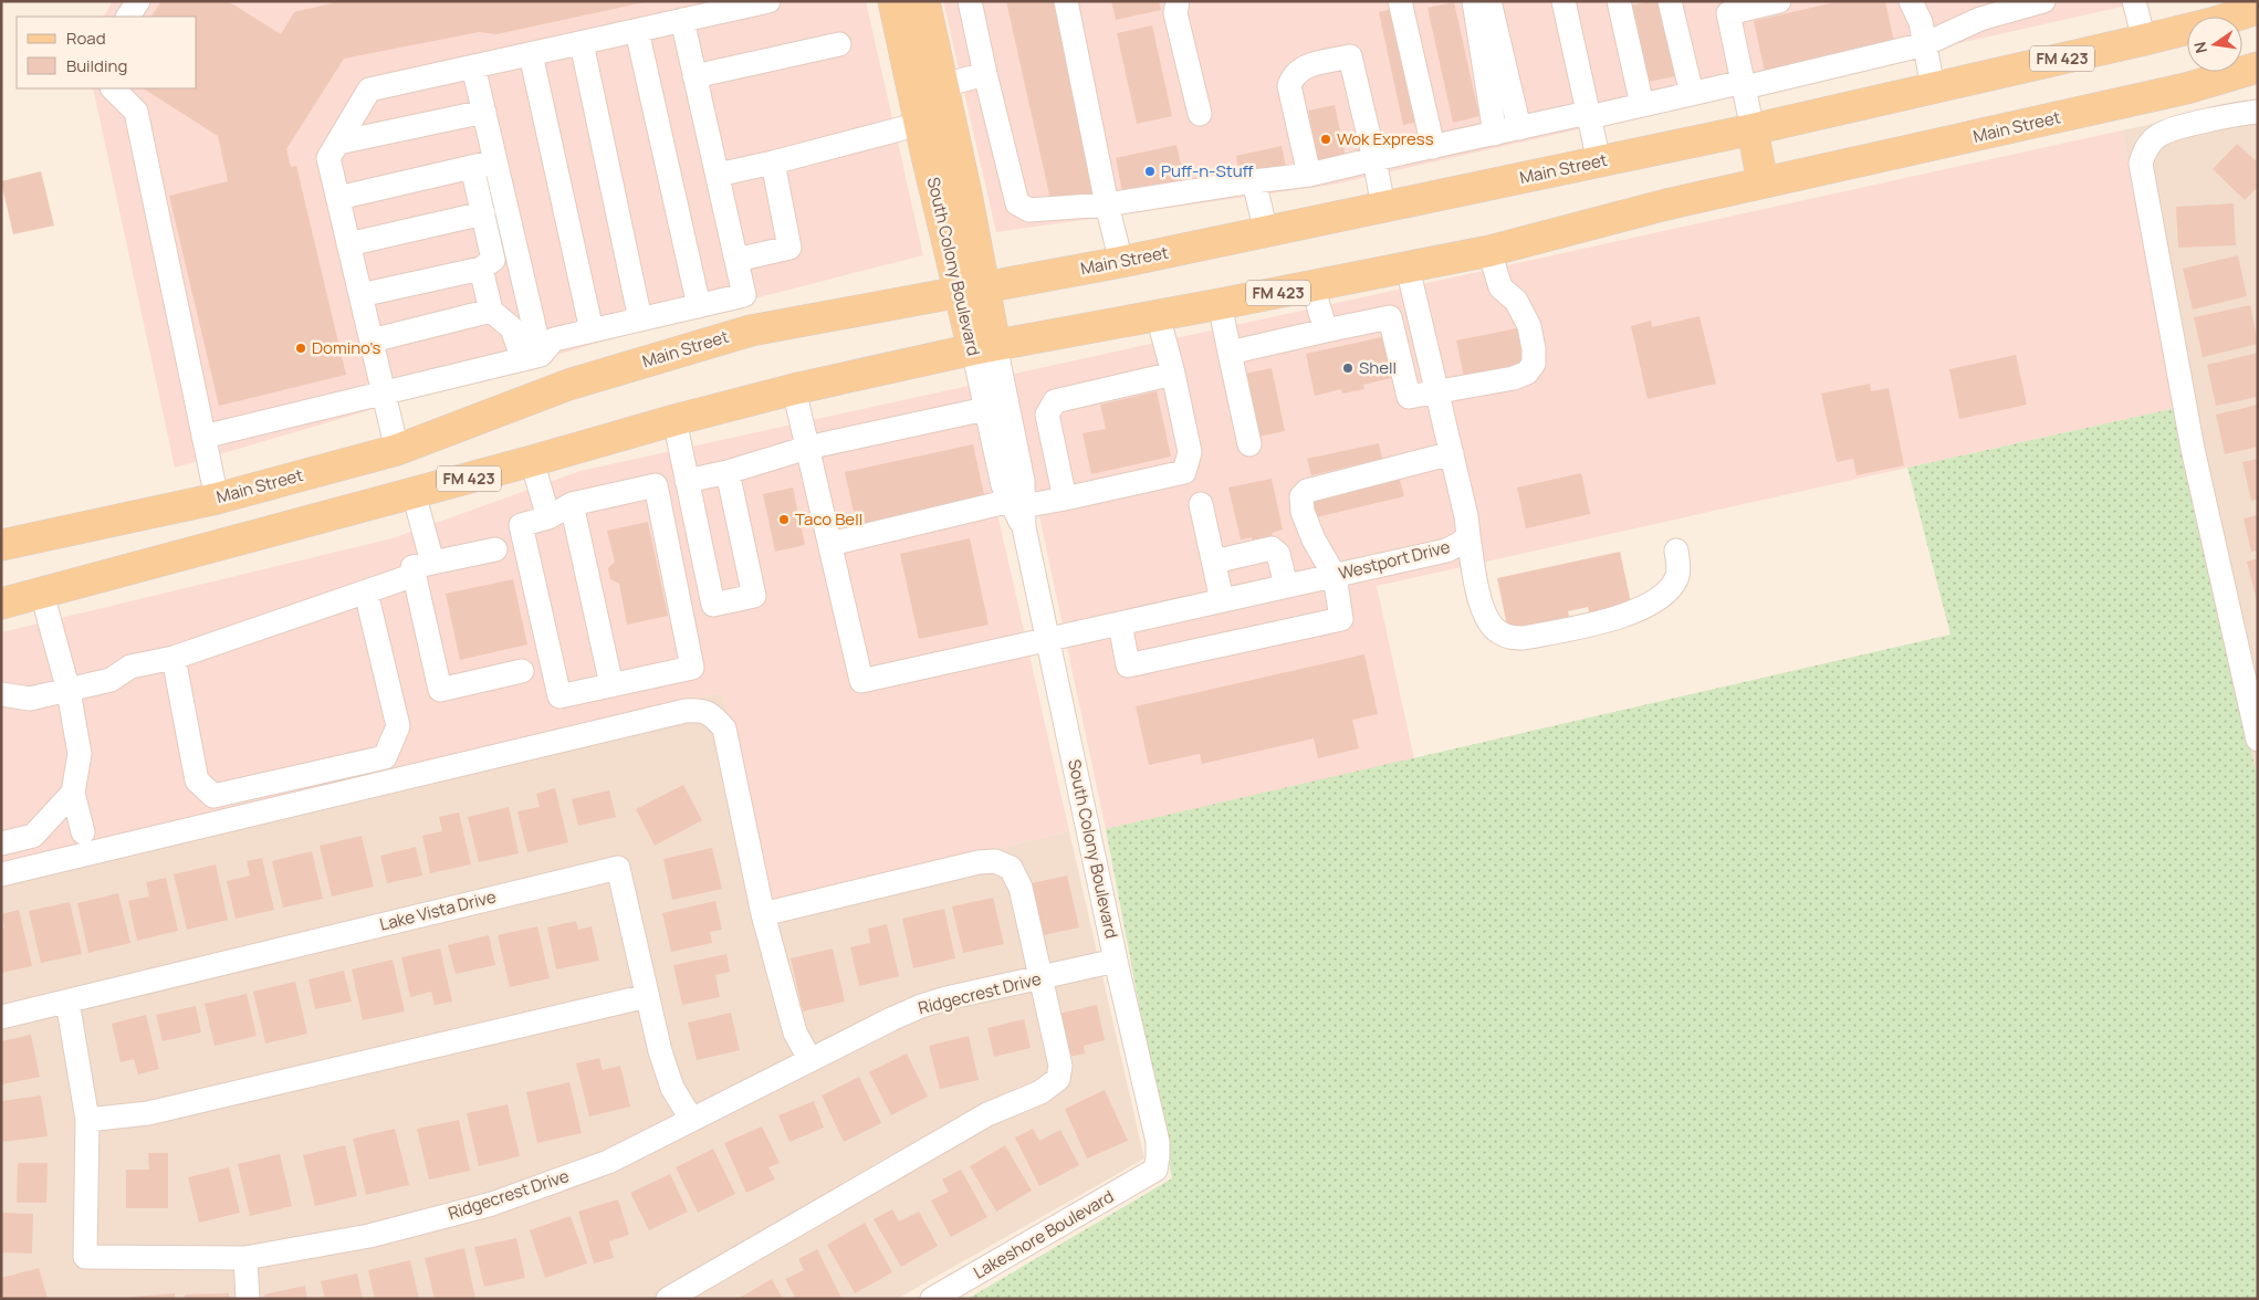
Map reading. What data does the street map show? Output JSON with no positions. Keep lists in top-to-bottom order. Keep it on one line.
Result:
{"streets":{"main road":["FM 423","Main Street","South Colony Boulevard"],"street":["Westport Drive","Lake Vista Drive","Ridgecrest Drive","Lakeshore Boulevard"]},"crossings":[["Main Street","South Colony Boulevard"],["Main Street","Westport Drive"],["South Colony Boulevard","Westport Drive"],["South Colony Boulevard","Ridgecrest Drive"],["South Colony Boulevard","Lakeshore Boulevard"],["Lake Vista Drive","Ridgecrest Drive"]],"places":["Wok Express","Puff-n-Stuff","Domino's","Shell","Taco Bell"],"legend":["Road","Building"],"north":"left"}
